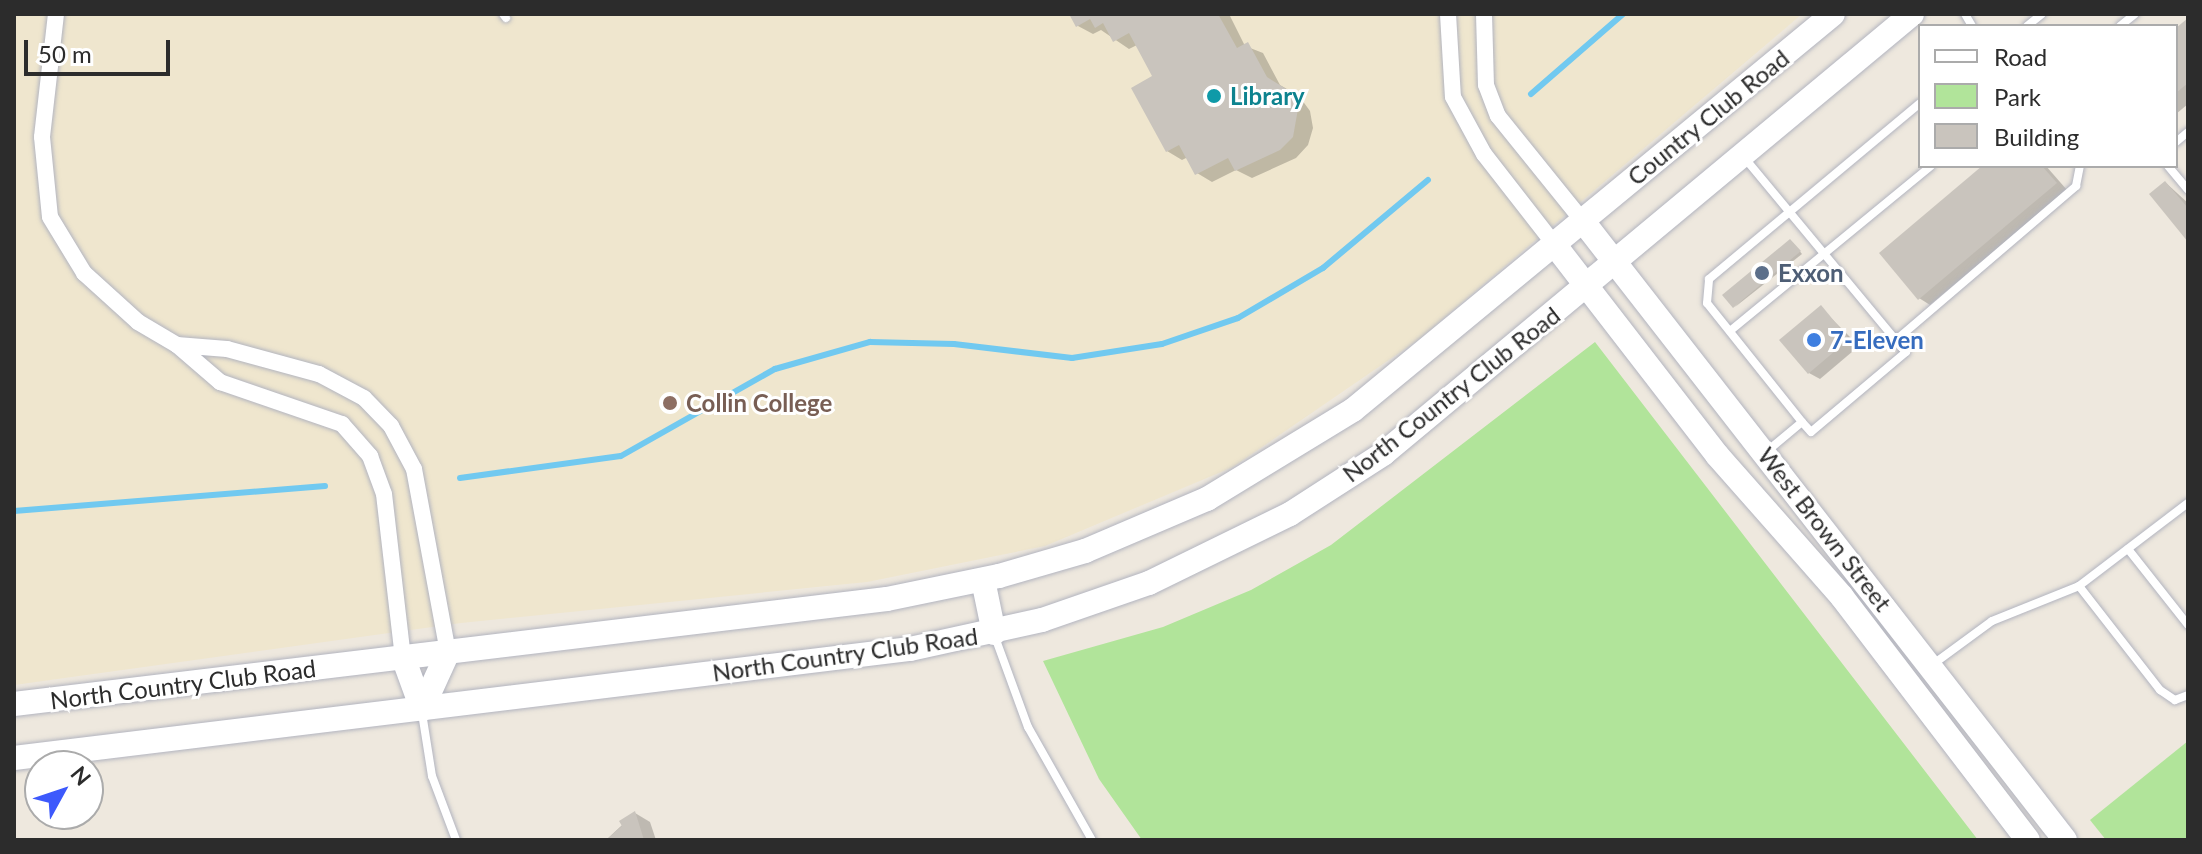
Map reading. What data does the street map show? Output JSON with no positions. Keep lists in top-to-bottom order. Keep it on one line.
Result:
{"streets":{"main road":["Country Club Road","North Country Club Road","West Brown Street"]},"crossings":[["Country Club Road","North Country Club Road"],["Country Club Road","West Brown Street"],["North Country Club Road","West Brown Street"]],"places":["Library","Exxon","7-Eleven","Collin College"],"legend":["Road","Park","Building"],"scale_bar":"50 m","north":"top right"}
